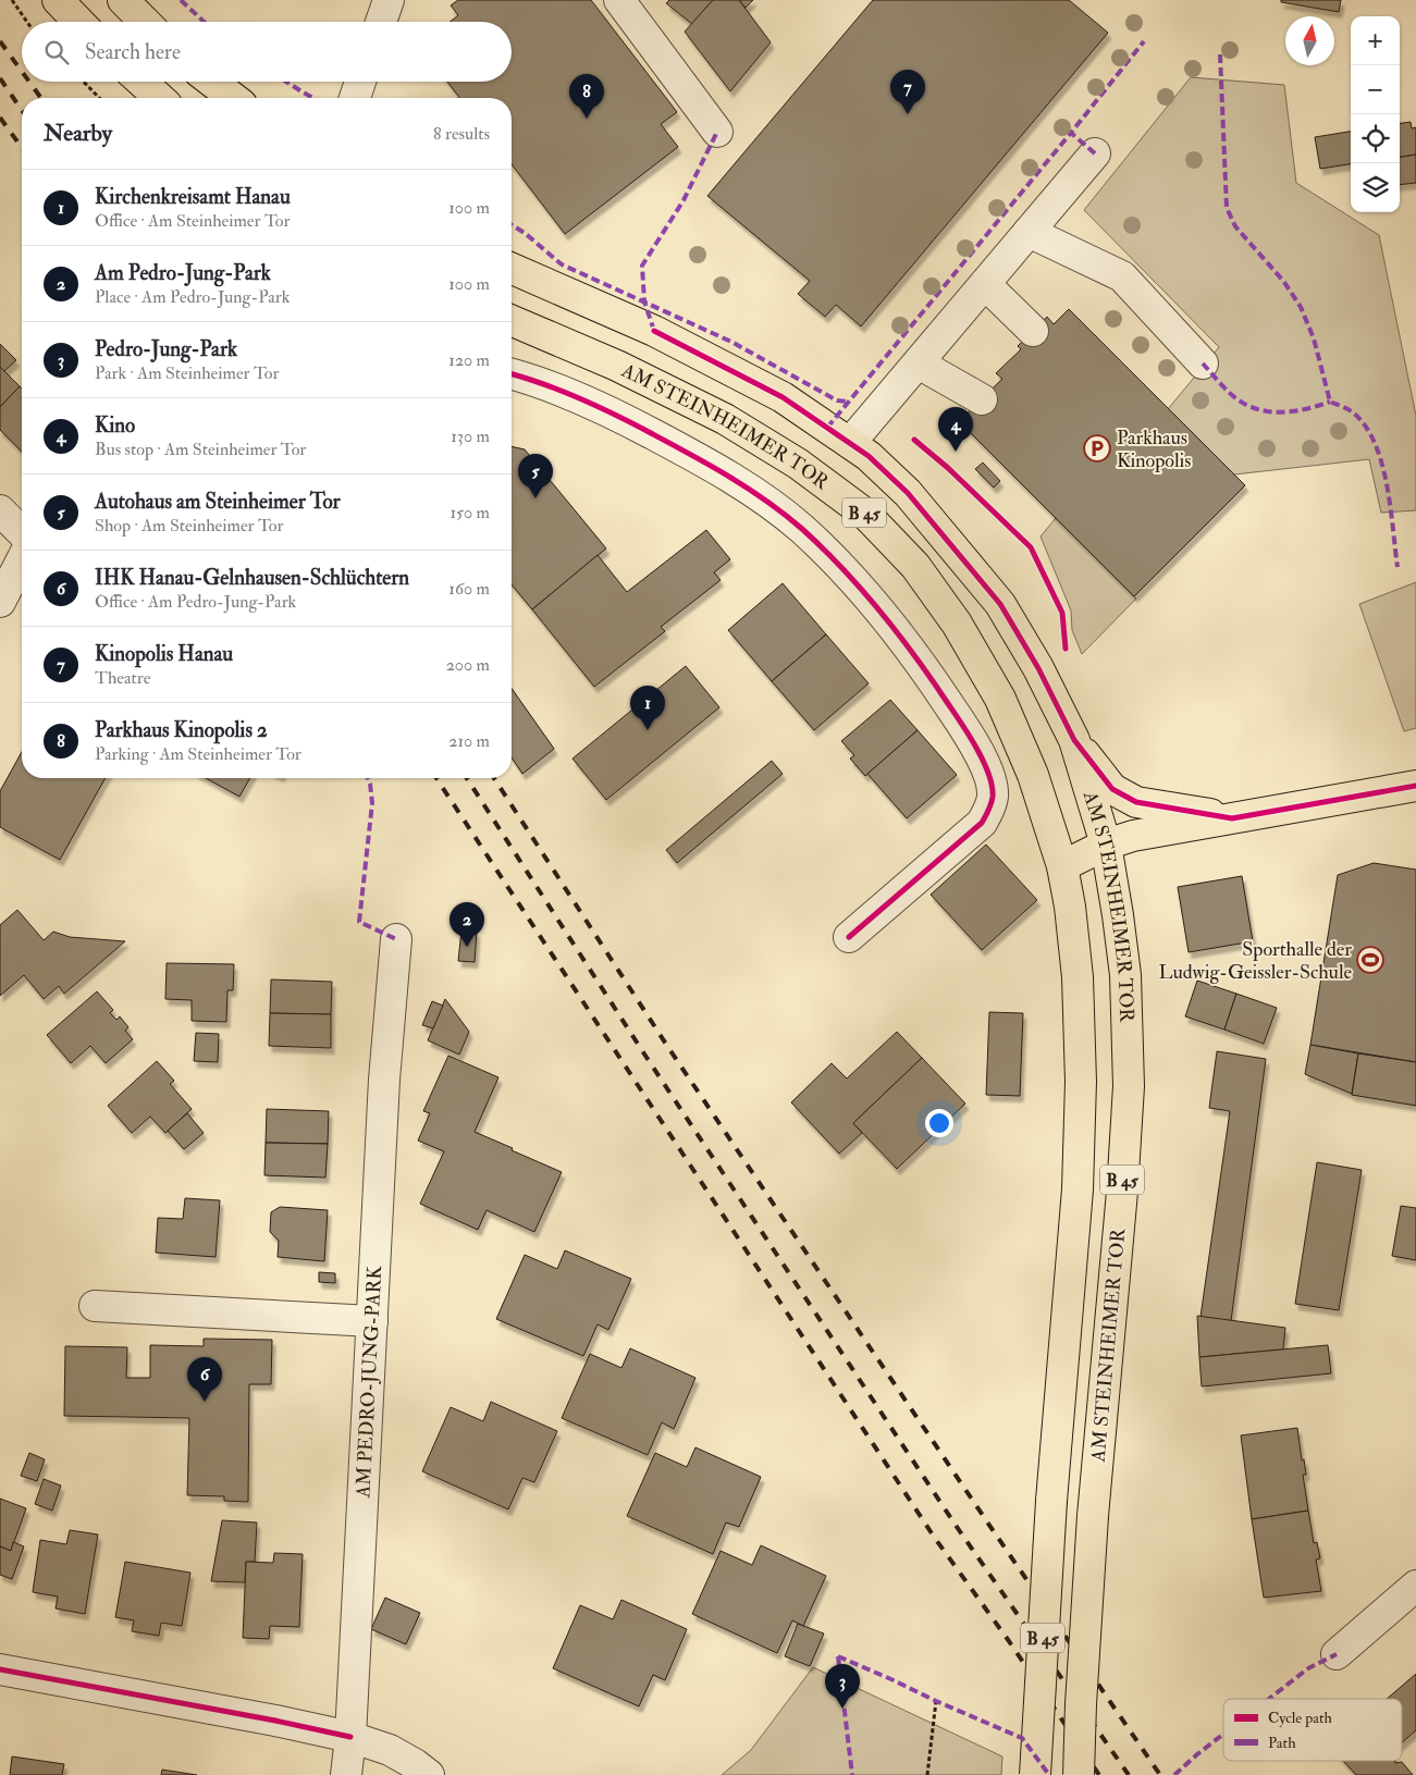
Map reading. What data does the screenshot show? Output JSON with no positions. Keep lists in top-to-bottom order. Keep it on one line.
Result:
{"streets":{"main road":["AM STEINHEIMER TOR","B 45"],"street":["AM PEDRO-JUNG-PARK"]},"places":{"parking":["Parkhaus Kinopolis"],"sports":["Sporthalle der Ludwig-Geissler-Schule"]},"legend":["Cycle path","Path"],"north":"top","page":{"map_buttons":["+","−"],"search":"Search here","pins":["7","8","4","5","1","2","6","3"],"heading":["Nearby","8 results"],"list":[{"mark":"1","name":"Kirchenkreisamt Hanau","note":"Office · Am Steinheimer Tor","value":"100 m"},{"mark":"2","name":"Am Pedro-Jung-Park","note":"Place · Am Pedro-Jung-Park","value":"100 m"},{"mark":"3","name":"Pedro-Jung-Park","note":"Park · Am Steinheimer Tor","value":"120 m"},{"mark":"4","name":"Kino","note":"Bus stop · Am Steinheimer Tor","value":"130 m"},{"mark":"5","name":"Autohaus am Steinheimer Tor","note":"Shop · Am Steinheimer Tor","value":"150 m"},{"mark":"6","name":"IHK Hanau-Gelnhausen-Schlüchtern","note":"Office · Am Pedro-Jung-Park","value":"160 m"},{"mark":"7","name":"Kinopolis Hanau","note":"Theatre","value":"200 m"},{"mark":"8","name":"Parkhaus Kinopolis 2","note":"Parking · Am Steinheimer Tor","value":"210 m"}]}}
